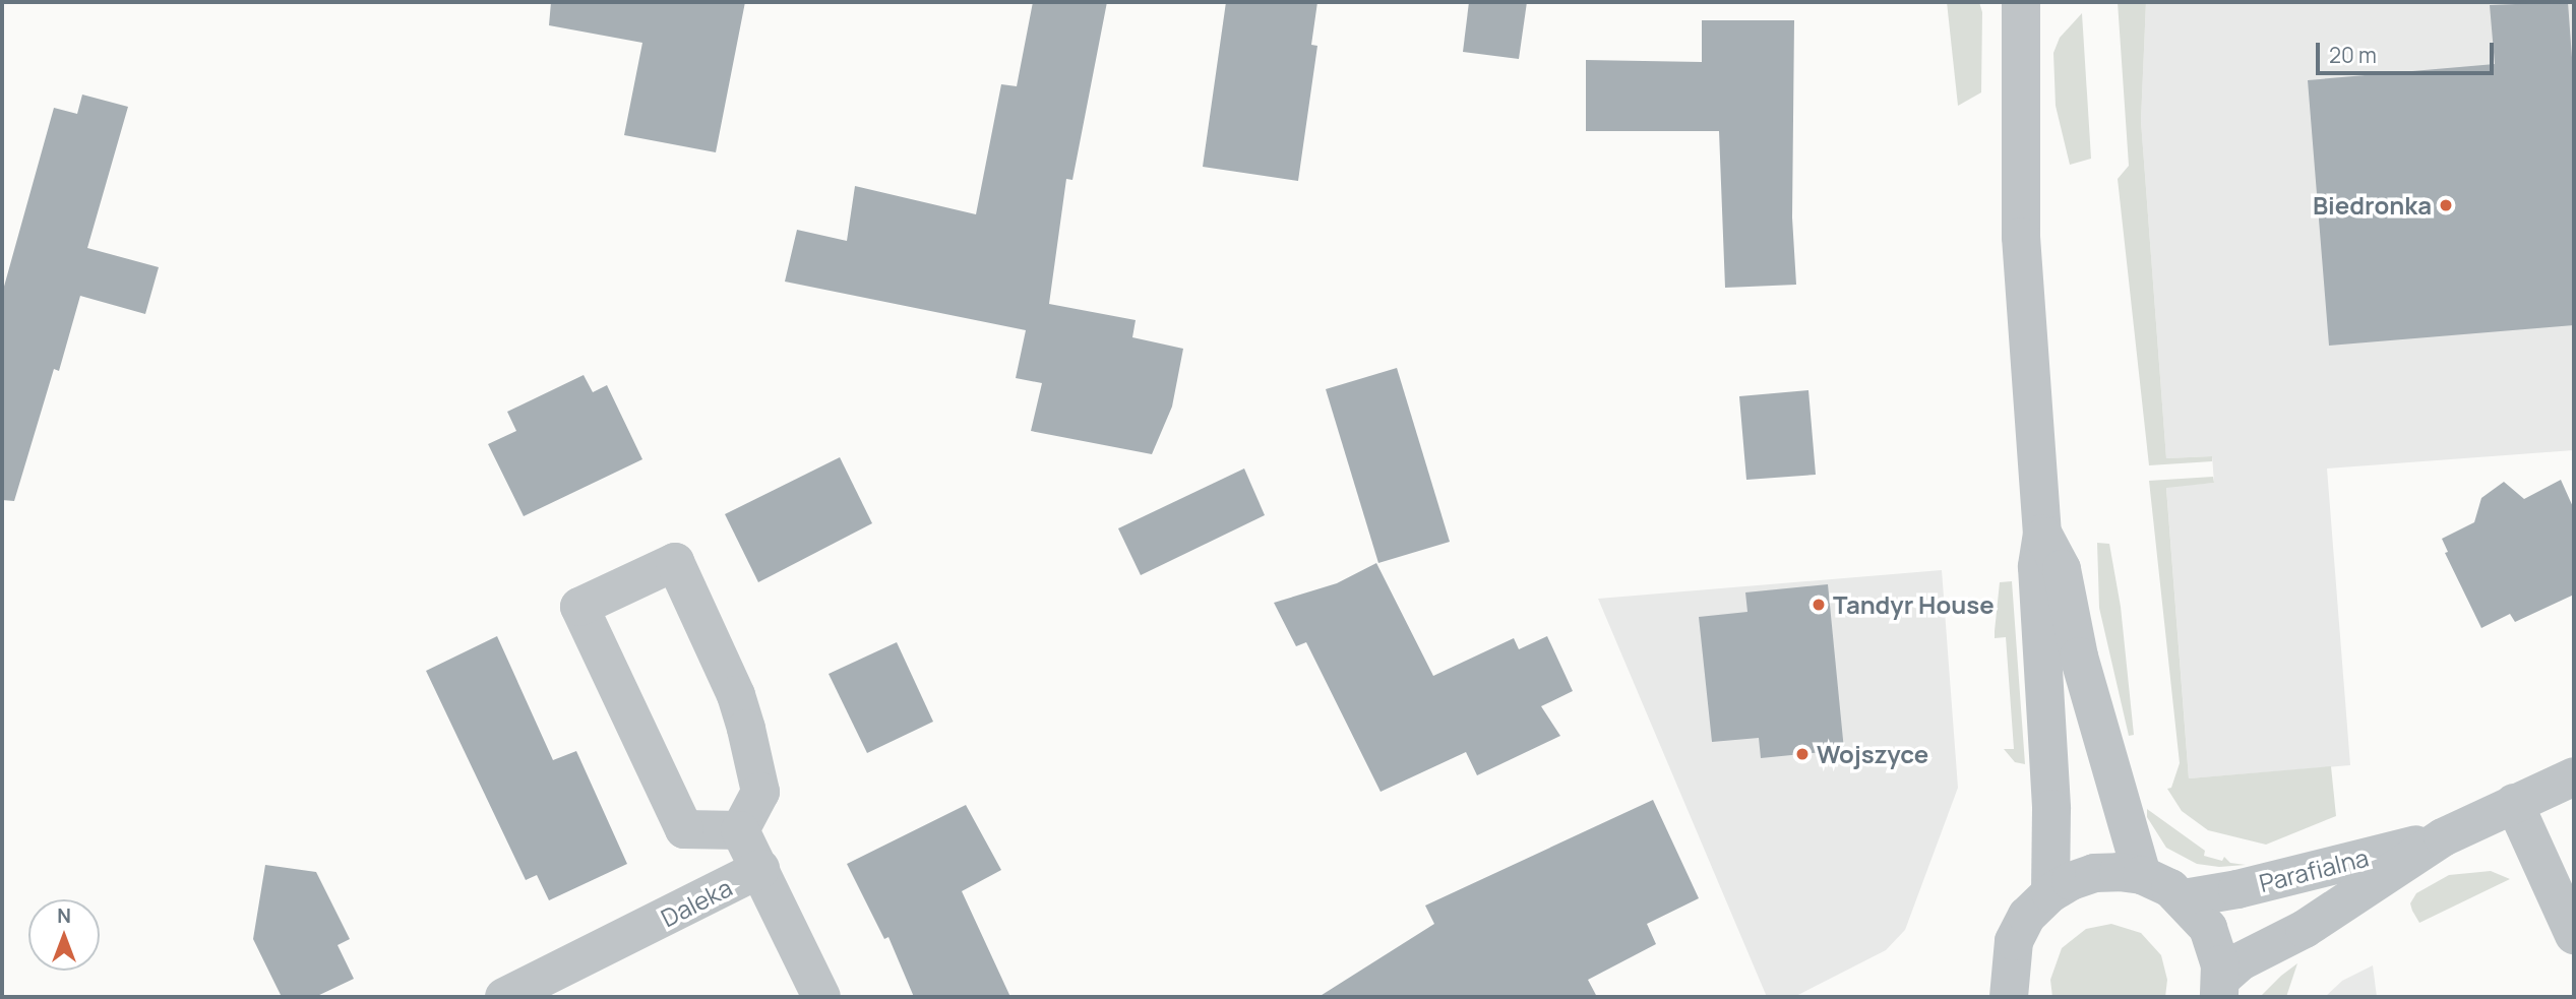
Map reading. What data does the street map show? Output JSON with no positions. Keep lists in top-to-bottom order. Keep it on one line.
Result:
{"streets":{"street":["Parafialna","Daleka"]},"places":["Biedronka","Tandyr House","Wojszyce"],"scale_bar":"20 m","north":"top"}
